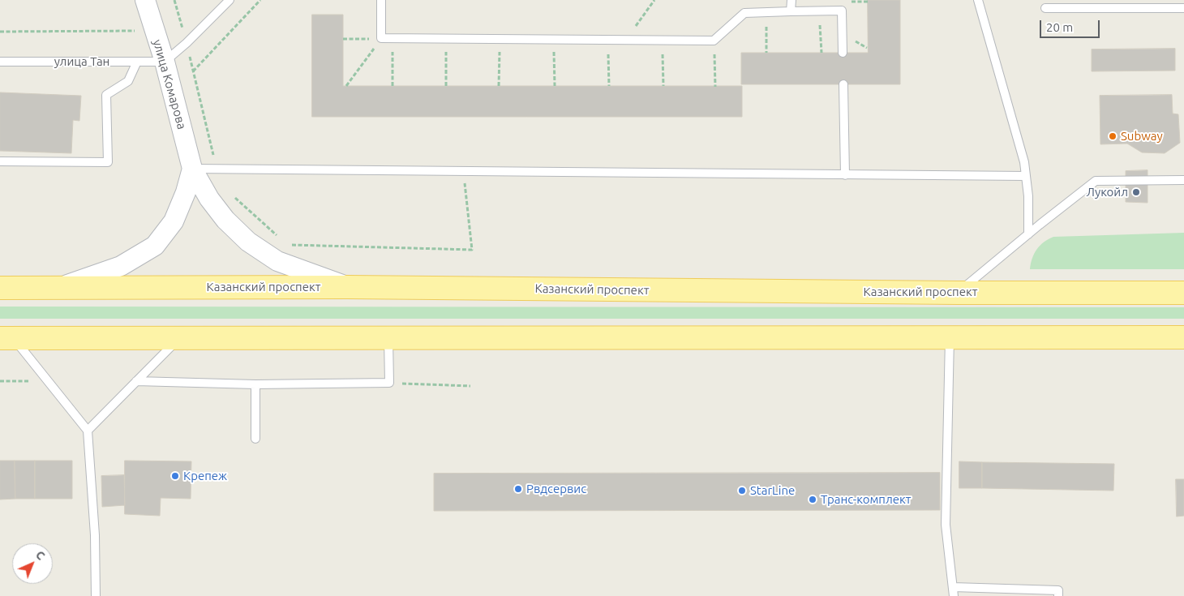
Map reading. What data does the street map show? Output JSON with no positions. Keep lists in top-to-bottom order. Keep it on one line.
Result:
{"streets":{"main road":["Казанский проспект"],"street":["улица Комарова"],"lane":["улица Тан"]},"crossings":[["улица Тан","улица Комарова"]],"places":["Subway","Лукойл","Крепеж","Рвдсервис","StarLine","Транс-комплект"],"scale_bar":"20 m","north":"top right"}
